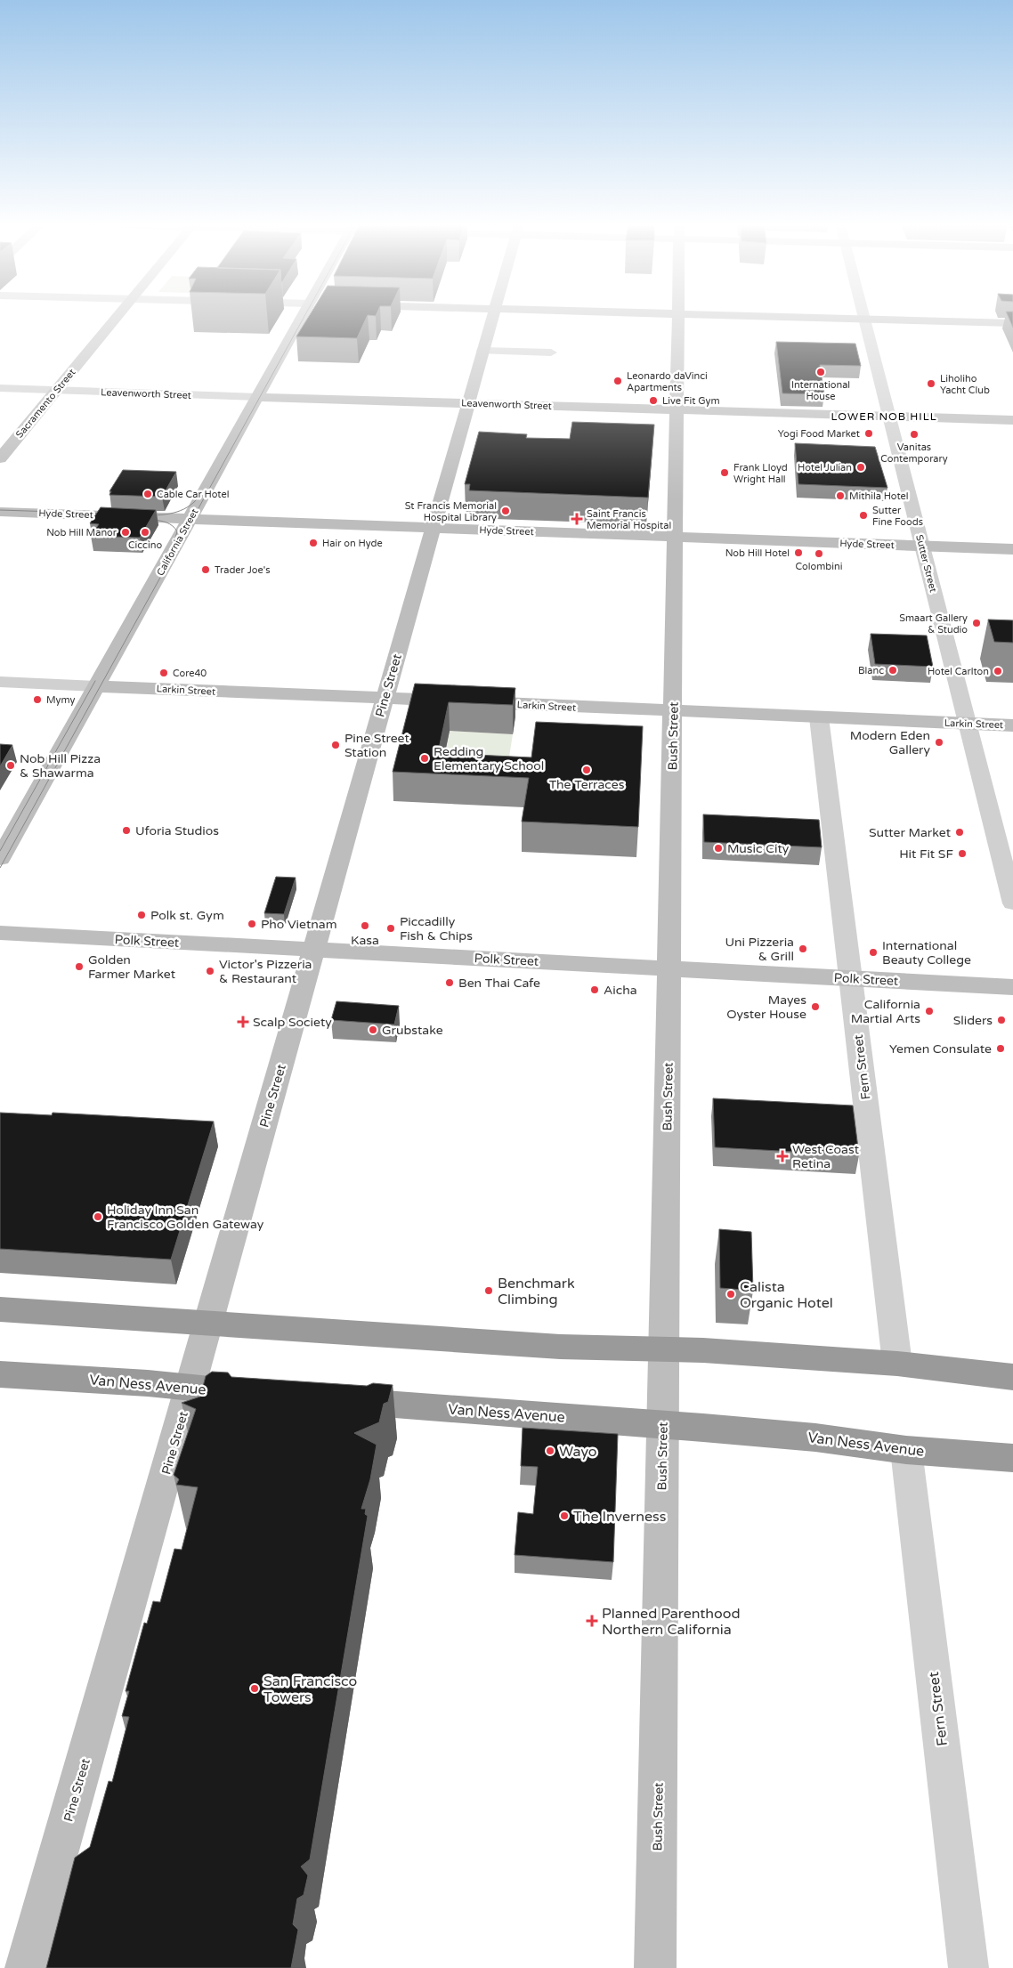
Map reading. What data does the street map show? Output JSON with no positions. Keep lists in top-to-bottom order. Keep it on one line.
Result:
{"streets":{"highway":["Van Ness Avenue"],"main road":["Leavenworth Street","Sacramento Street","Hyde Street","California Street","Pine Street","Larkin Street","Bush Street","Polk Street"],"street":["Sutter Street","Fern Street"]},"crossings":[["Leavenworth Street","Sacramento Street"],["Leavenworth Street","California Street"],["Leavenworth Street","Sutter Street"],["Leavenworth Street","Pine Street"],["Leavenworth Street","Bush Street"],["Hyde Street","California Street"],["Hyde Street","Sutter Street"],["Hyde Street","Pine Street"],["Hyde Street","Bush Street"],["California Street","Larkin Street"],["Sutter Street","Larkin Street"],["Pine Street","Larkin Street"],["Pine Street","Polk Street"],["Pine Street","Van Ness Avenue"],["Larkin Street","Bush Street"],["Larkin Street","Fern Street"],["Bush Street","Polk Street"],["Bush Street","Van Ness Avenue"],["Polk Street","Fern Street"],["Fern Street","Van Ness Avenue"]],"districts":["LOWER NOB HILL"],"places":{"other":["International House","Leonardo daVinci Apartments","Liholiho Yacht Club","Live Fit Gym","Yogi Food Market","Vanitas Contemporary","Hotel Julian","Frank Lloyd Wright Hall","Cable Car Hotel","Mithila Hotel","St Francis Memorial Hospital Library","Sutter Fine Foods","Nob Hill Manor","Ciccino","Hair on Hyde","Nob Hill Hotel","Colombini","Trader Joe's","Smaart Gallery & Studio","Blanc","Hotel Carlton","Core40","Mymy","Modern Eden Gallery","Pine Street Station","Redding Elementary School","Nob Hill Pizza & Shawarma","The Terraces","Uforia Studios","Sutter Market","Music City","Hit Fit SF","Polk st. Gym","Pho Vietnam","Kasa","Piccadilly Fish & Chips","Uni Pizzeria & Grill","International Beauty College","Golden Farmer Market","Victor's Pizzeria & Restaurant","Ben Thai Cafe","Aicha","Mayes Oyster House","California Martial Arts","Sliders","Grubstake","Yemen Consulate","Holiday Inn San Francisco Golden Gateway","Benchmark Climbing","Calista Organic Hotel","Wayo","The Inverness","San Francisco Towers"],"health":["Saint Francis Memorial Hospital","Scalp Society","West Coast Retina","Planned Parenthood Northern California"]}}
